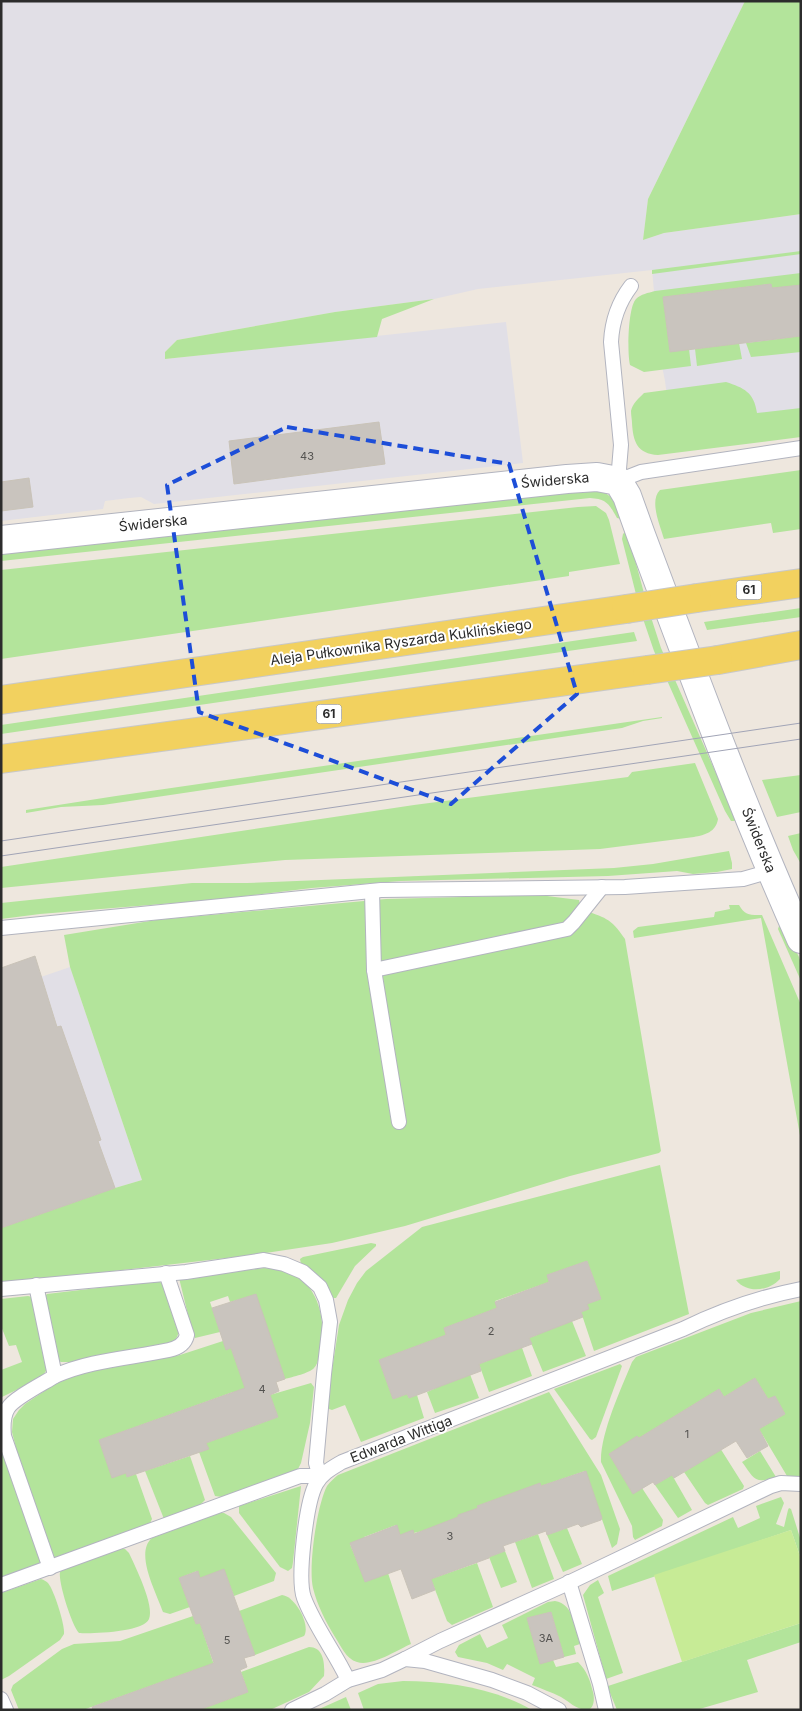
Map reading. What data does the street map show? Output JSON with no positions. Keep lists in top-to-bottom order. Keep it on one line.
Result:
{"streets":{"main road":["61","Aleja Pułkownika Ryszarda Kuklińskiego"],"street":["Świderska"],"lane":["Edwarda Wittiga"]},"house_numbers":["43","2","4","1","3","3A","5"]}
